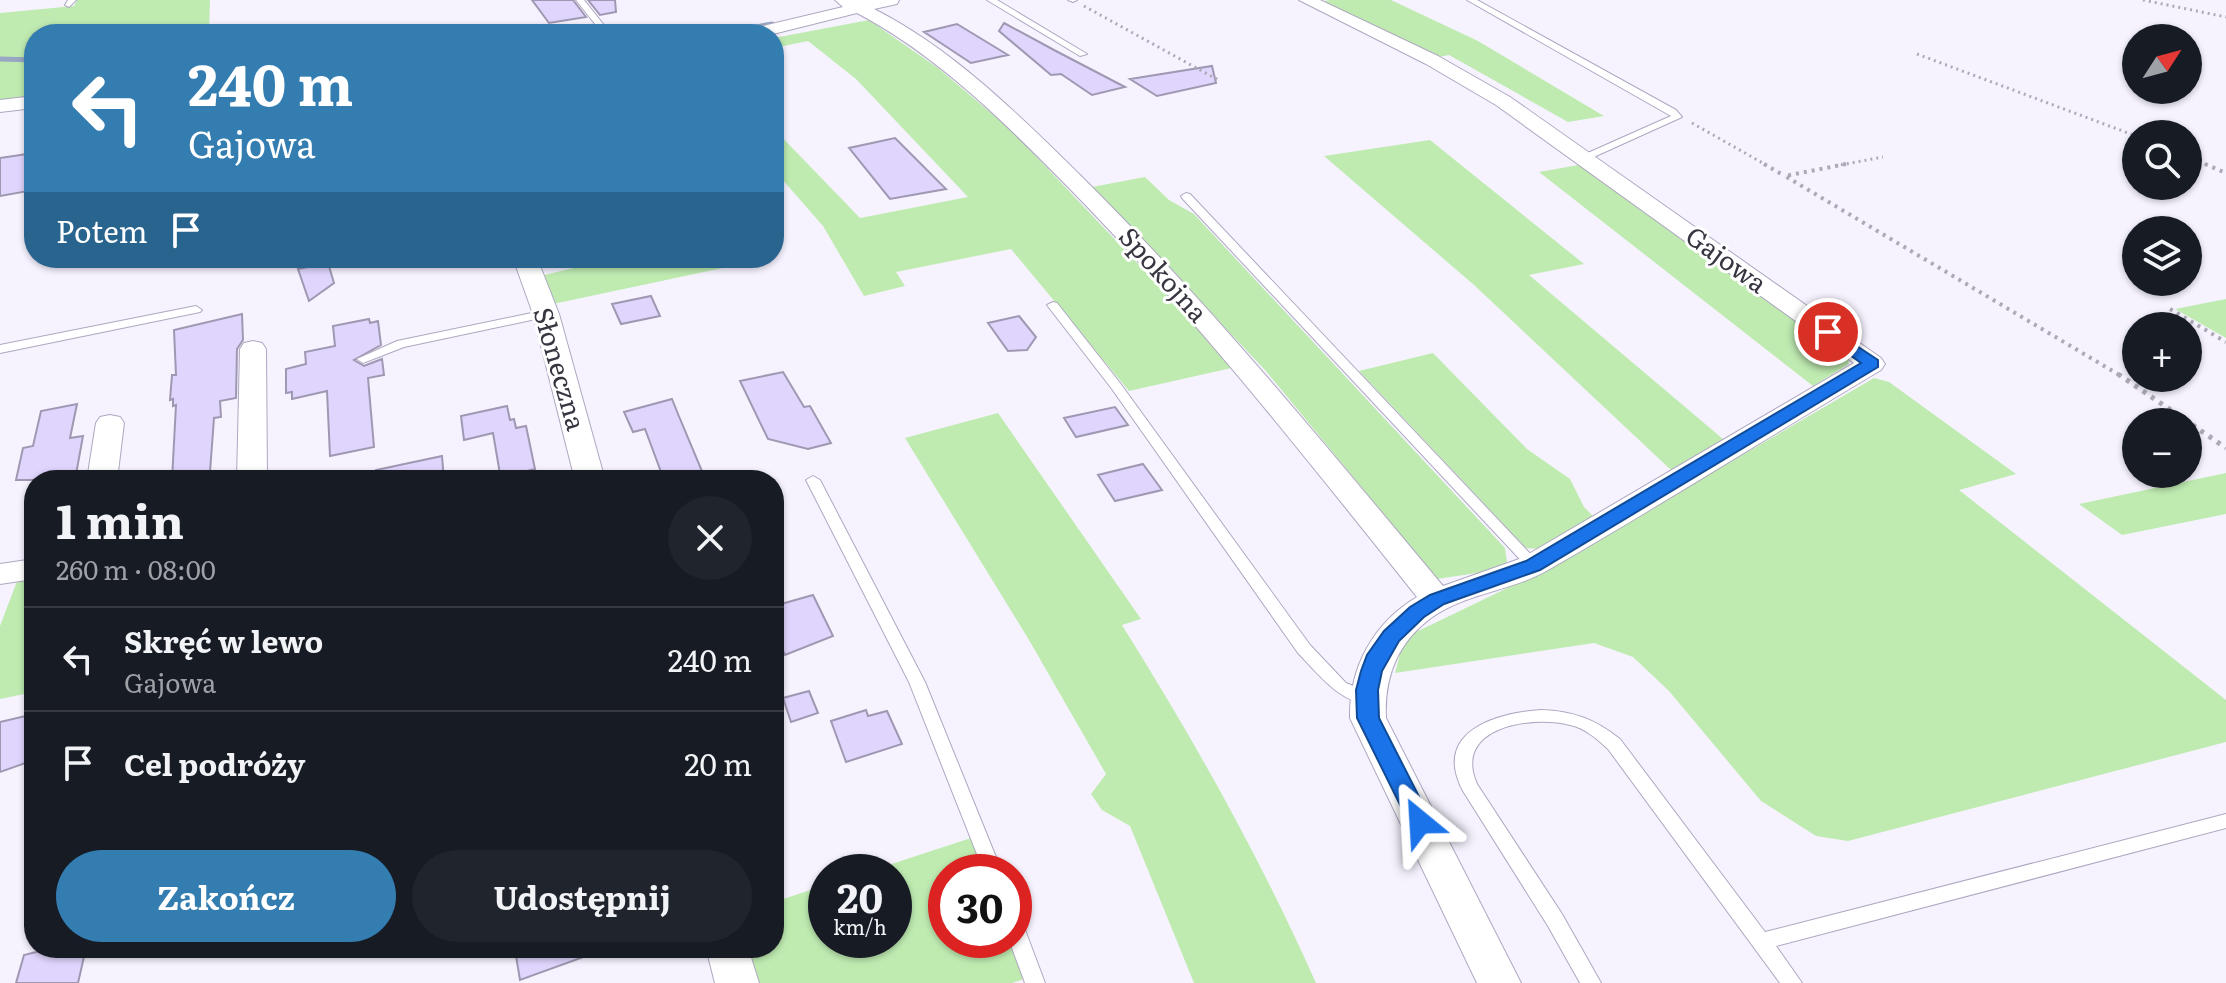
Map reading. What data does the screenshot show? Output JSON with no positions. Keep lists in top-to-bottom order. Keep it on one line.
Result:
{"streets":{"street":["Gajowa","Spokojna","Słoneczna"]},"crossings":[["Gajowa","Spokojna"]],"north":"top right","page":{"map_buttons":["+","−"],"turn":["240 m","Gajowa"],"then":"Potem","heading":["1 min","260 m · 08:00"],"list":[{"name":"Skręć w lewo","note":"Gajowa","value":"240 m"},{"name":"Cel podróży","value":"20 m"}],"buttons":["Zakończ","Udostępnij"],"speed":"20 km/h","limit":"30"}}
